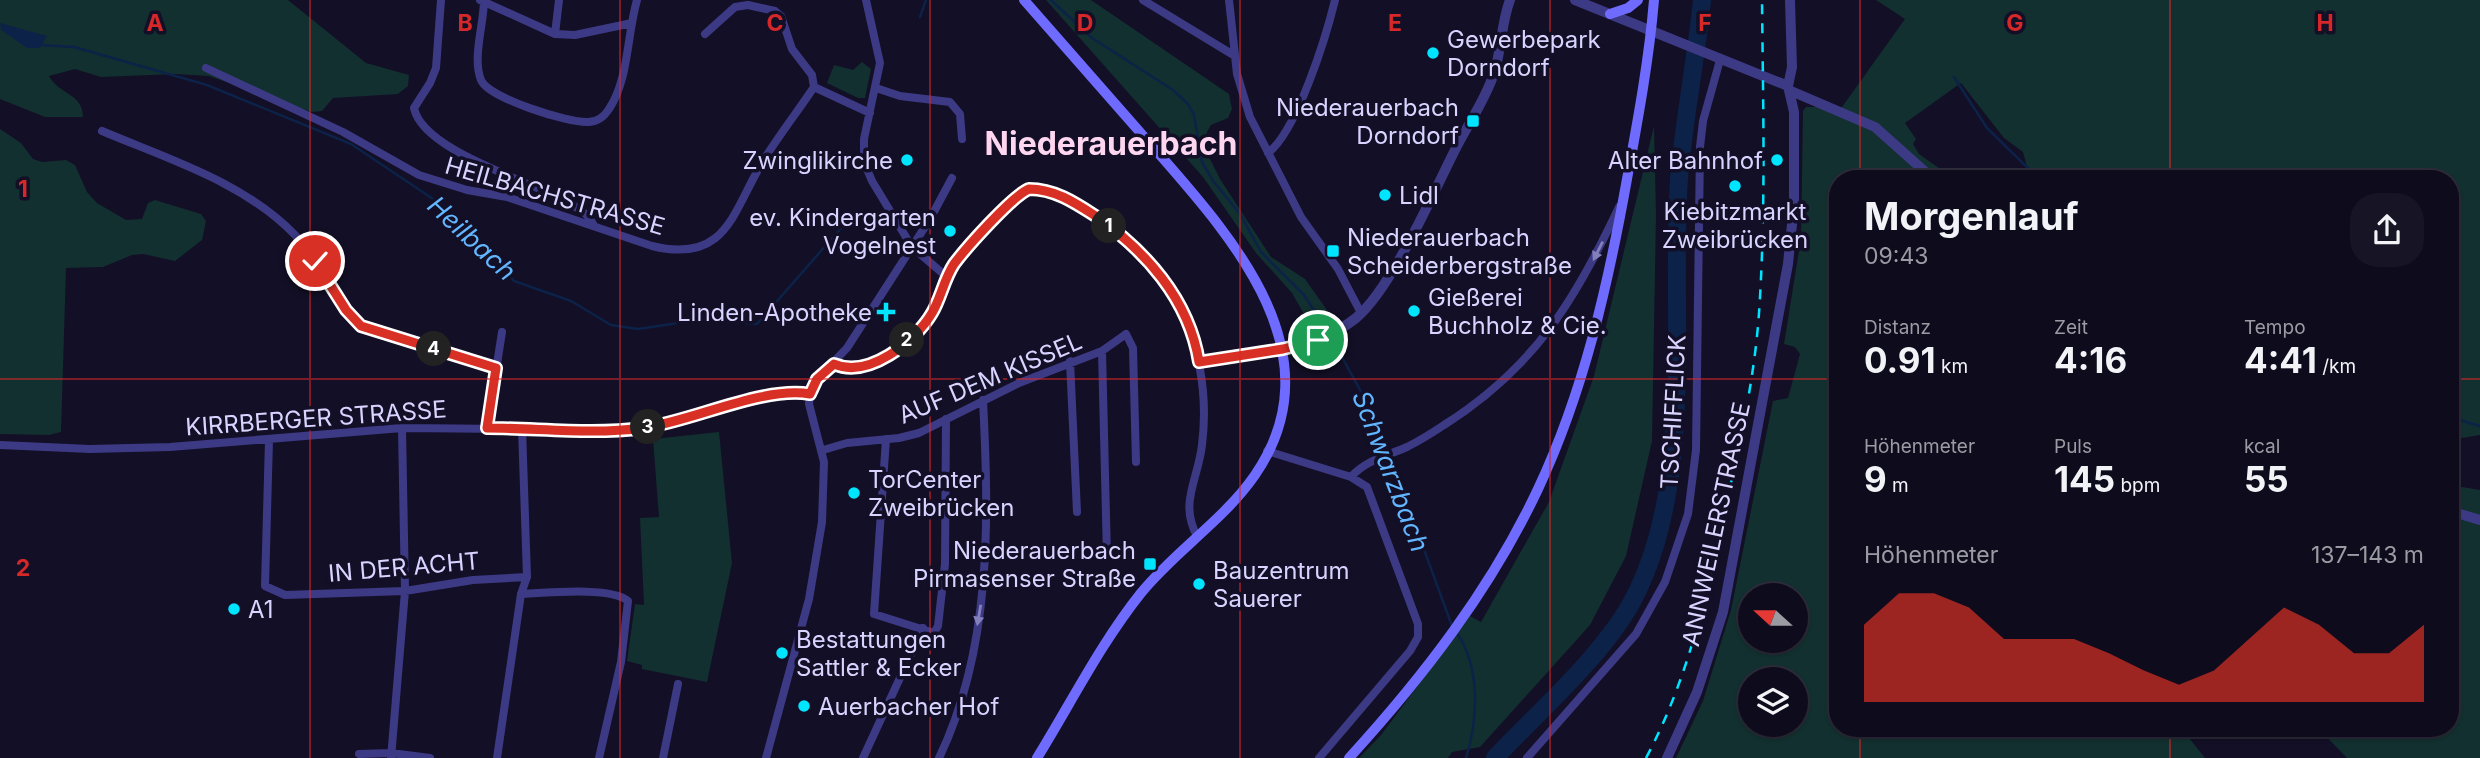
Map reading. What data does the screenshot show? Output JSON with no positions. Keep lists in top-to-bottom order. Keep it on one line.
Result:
{"streets":{"street":["HEILBACHSTRASSE","AUF DEM KISSEL","TSCHIFFLICK","KIRRBERGER STRASSE","ANNWEILERSTRASSE","IN DER ACHT"]},"crossings":[["KIRRBERGER STRASSE","IN DER ACHT"]],"districts":["Niederauerbach"],"water":["Heilbach","Schwarzbach"],"places":{"other":["Gewerbepark Dorndorf","Zwinglikirche","Alter Bahnhof","Kiebitzmarkt Zweibrücken","Lidl","ev. Kindergarten Vogelnest","Gießerei Buchholz & Cie.","TorCenter Zweibrücken","Bauzentrum Sauerer","A1","Bestattungen Sattler & Ecker","Auerbacher Hof"],"transit":["Niederauerbach Dorndorf","Niederauerbach Scheiderbergstraße","Niederauerbach Pirmasenser Straße"],"health":["Linden-Apotheke"]},"north":"left","page":{"heading":["Morgenlauf","09:43"],"pins":["1","2","4","3"],"stats":[["Distanz","0.91 km"],["Zeit","4:16"],["Tempo","4:41 /km"],["Höhenmeter","9 m"],["Puls","145 bpm"],["kcal","55"]],"chart":["Höhenmeter","137–143 m"]},"grid":{"columns":["A","B","C","D","E","F","G","H"],"rows":["1","2"]}}
